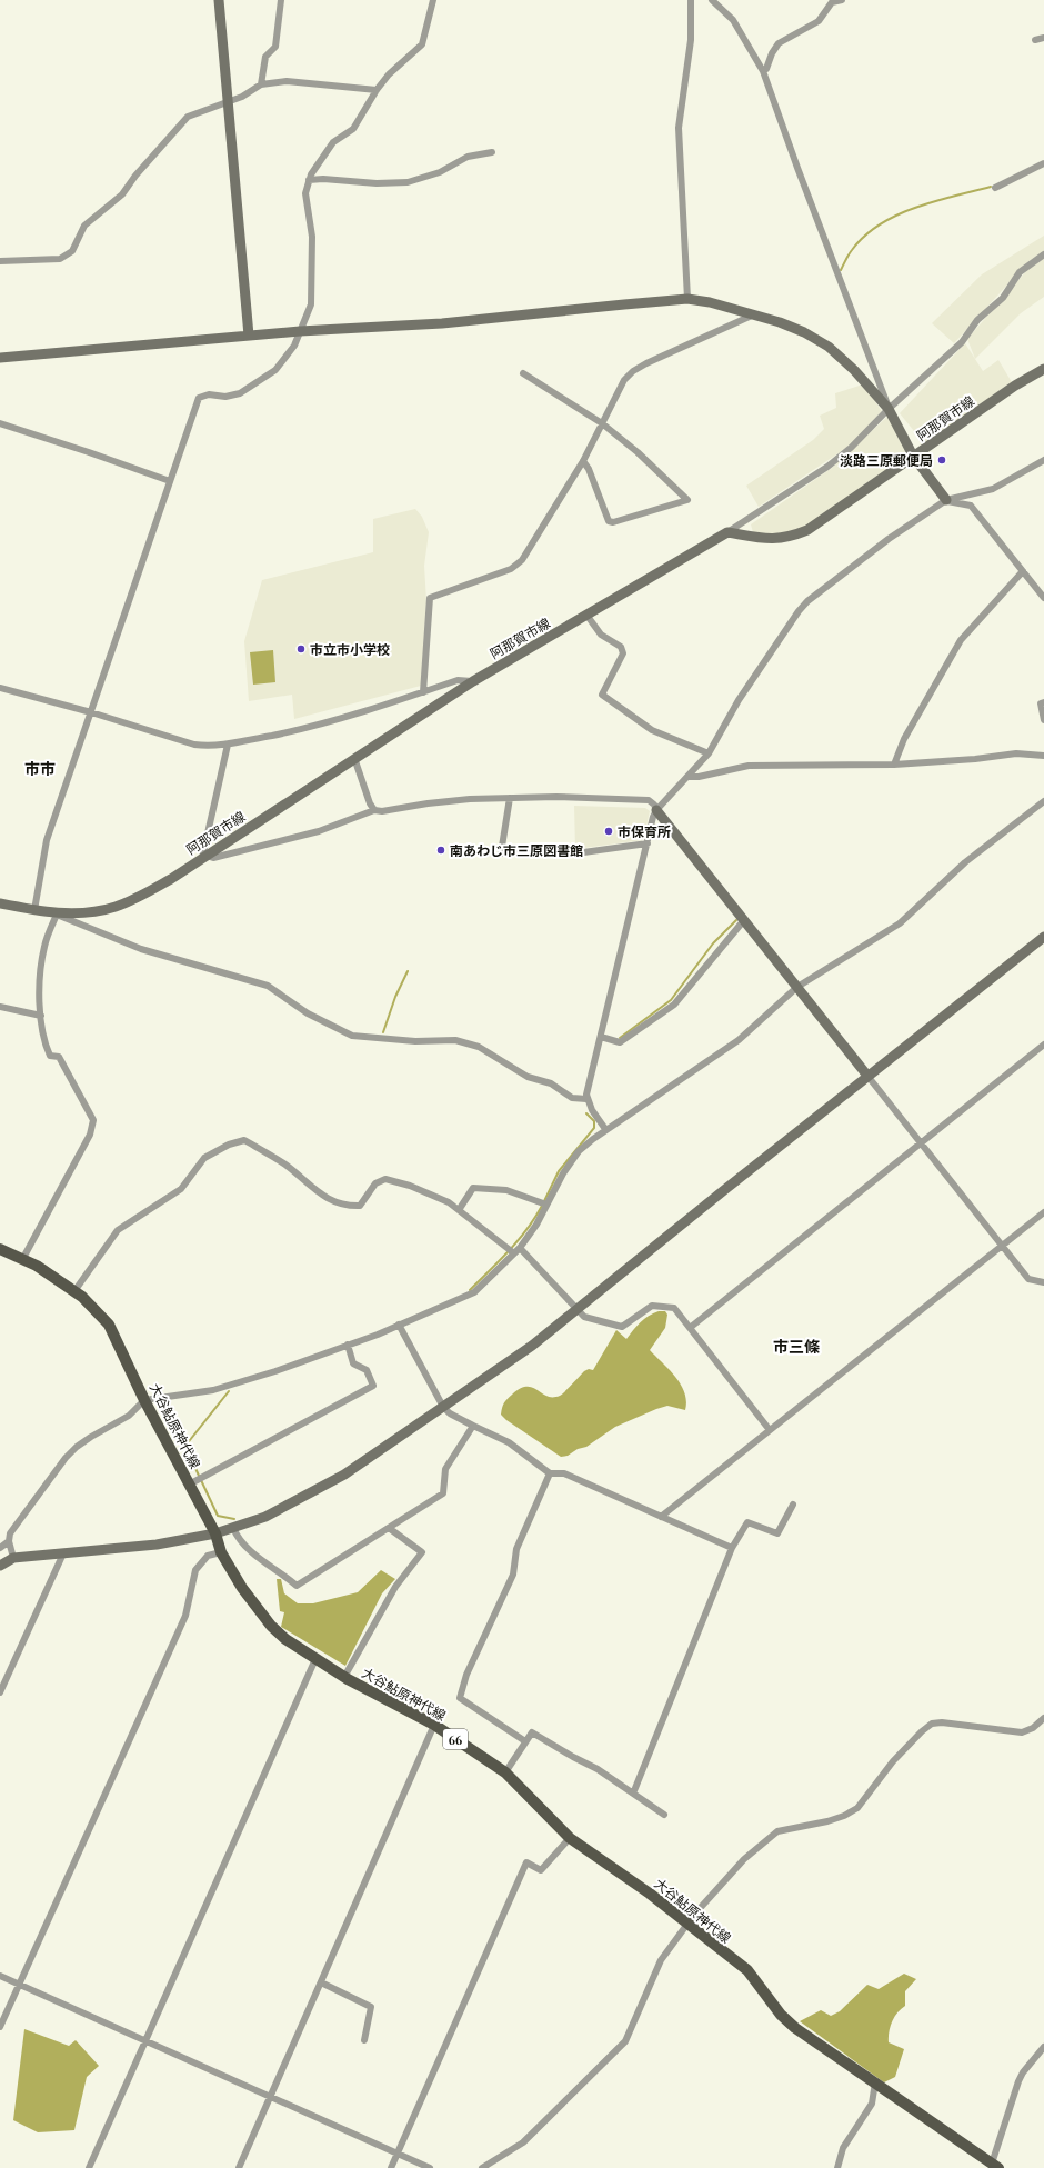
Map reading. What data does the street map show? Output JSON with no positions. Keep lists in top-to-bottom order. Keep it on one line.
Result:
{"streets":{"main road":["大谷鮎原神代線","66"],"street":["阿那賀市線"]},"districts":["市市","市三條"],"places":["淡路三原郵便局","市立市小学校","市保育所","南あわじ市三原図書館"]}
